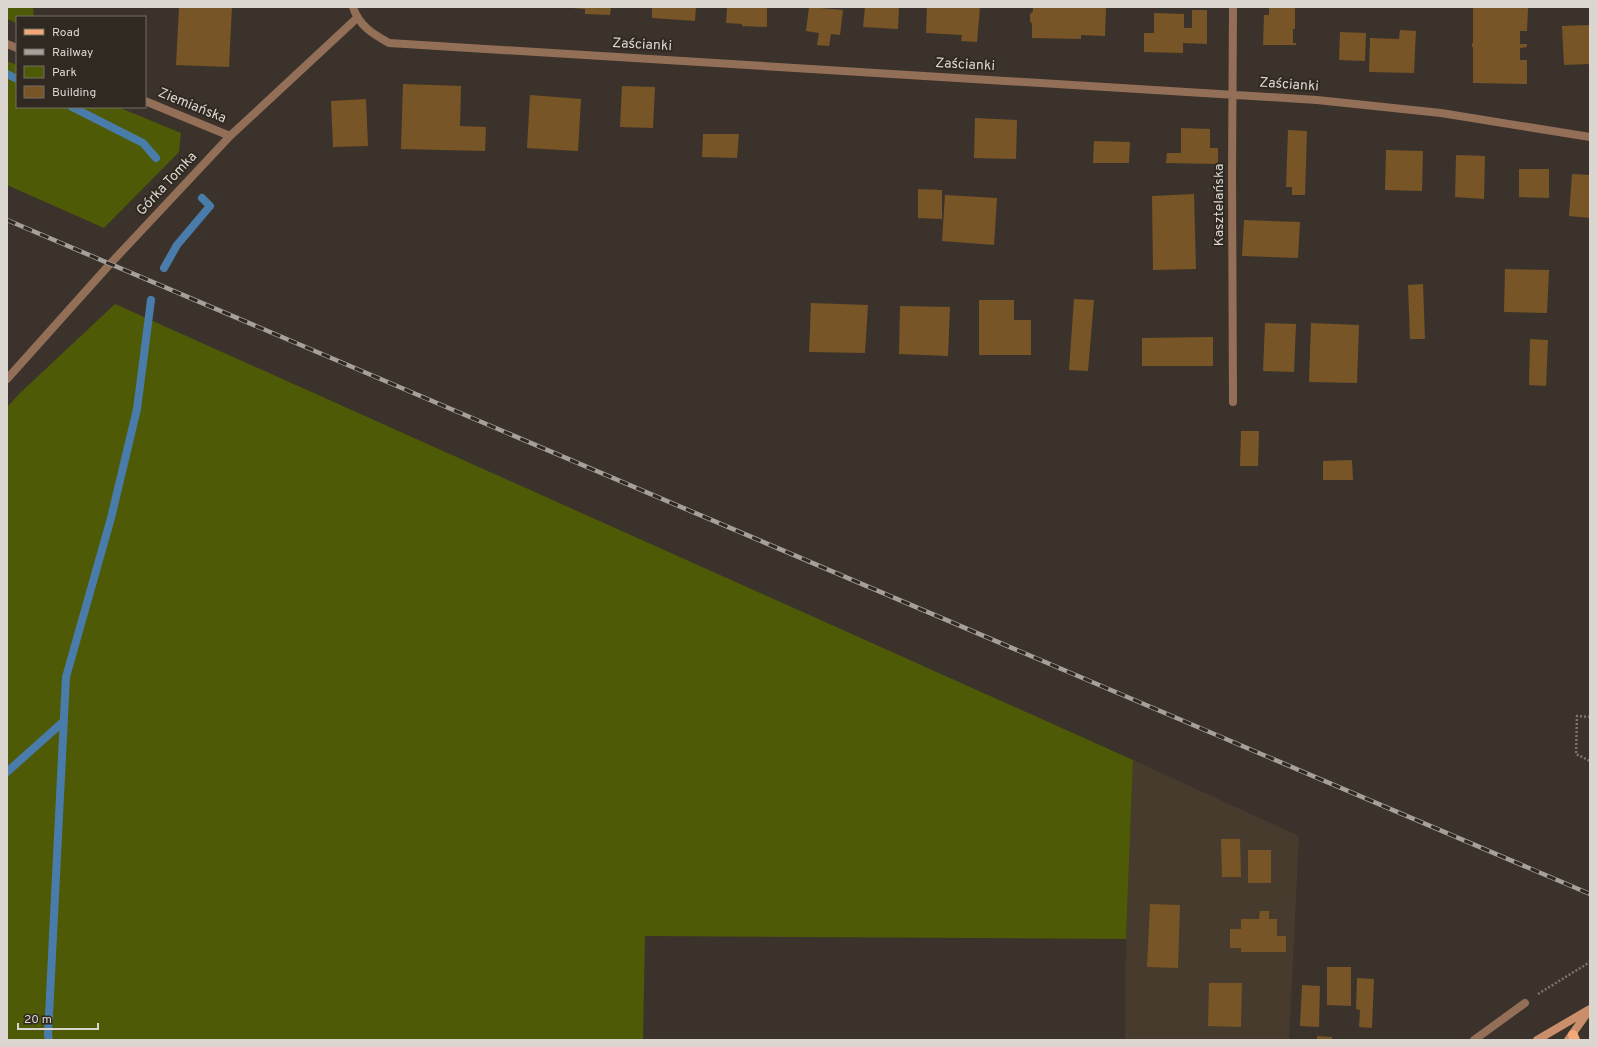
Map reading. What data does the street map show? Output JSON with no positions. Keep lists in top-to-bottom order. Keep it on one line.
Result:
{"streets":{"street":["Zaścianki","Ziemiańska","Górka Tomka","Kasztelańska"]},"crossings":[["Zaścianki","Górka Tomka"],["Zaścianki","Kasztelańska"],["Ziemiańska","Górka Tomka"]],"legend":["Road","Railway","Park","Building"],"scale_bar":"20 m"}
